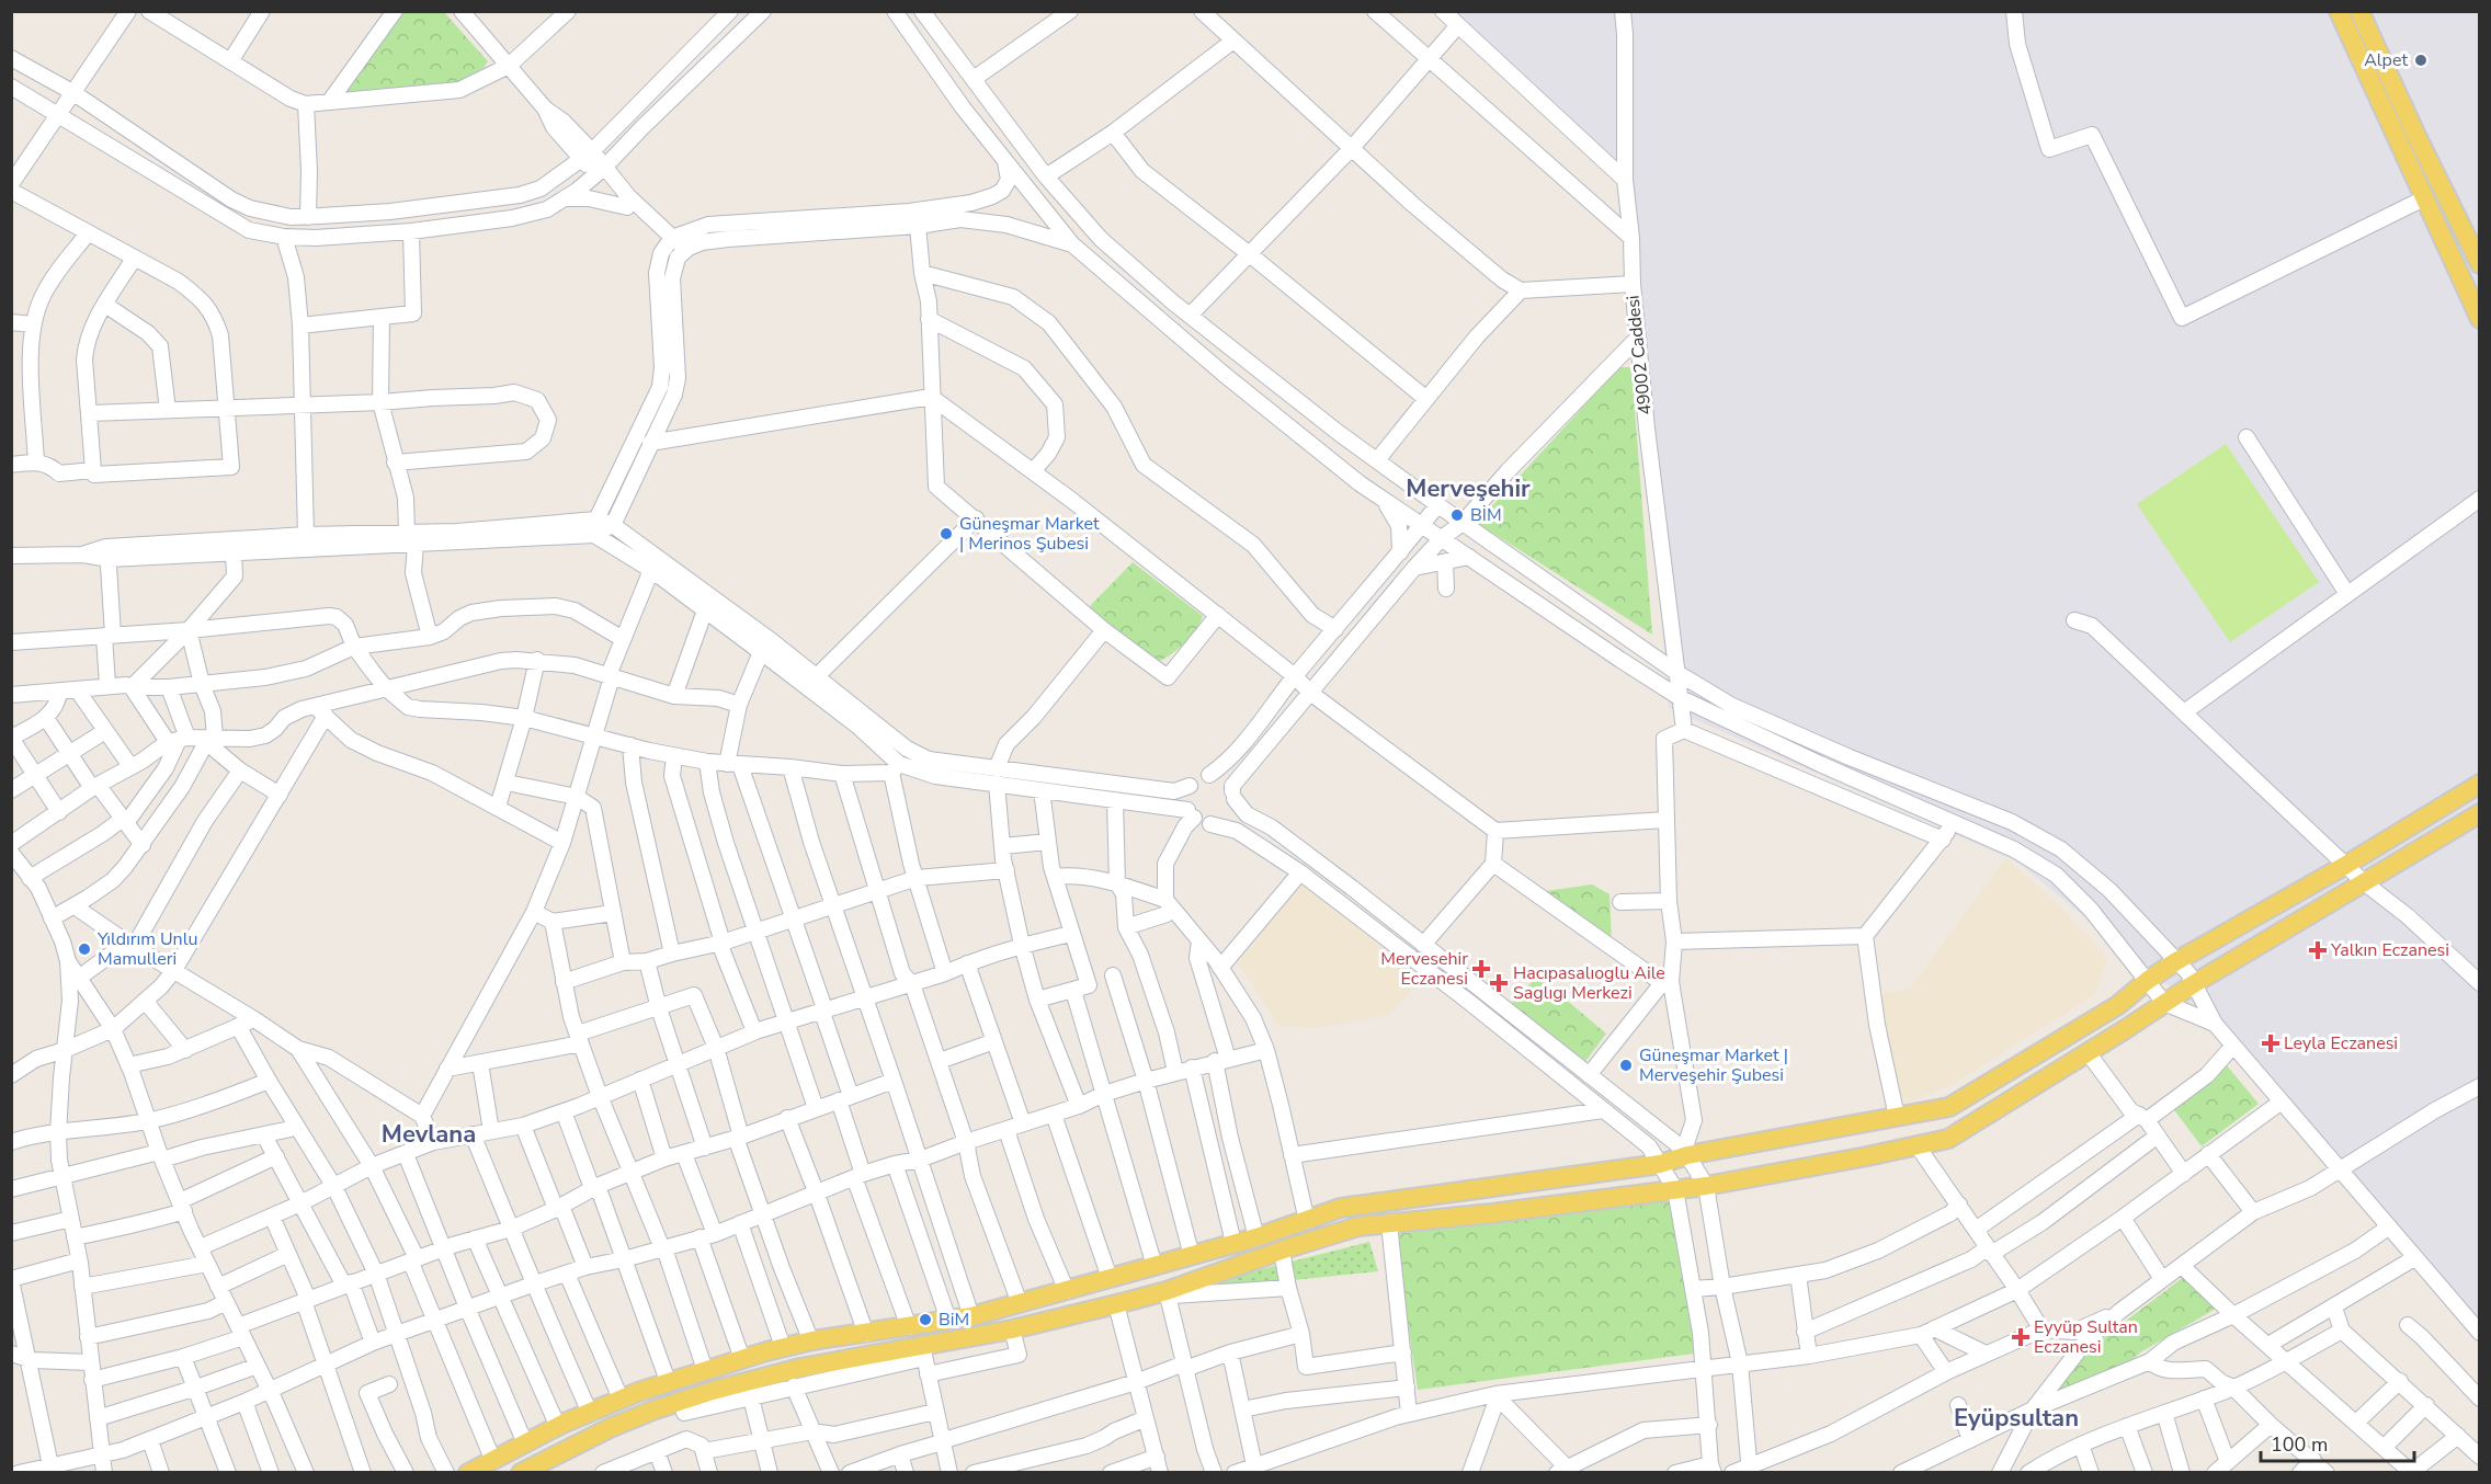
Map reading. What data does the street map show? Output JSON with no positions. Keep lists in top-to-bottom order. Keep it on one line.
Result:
{"streets":{"street":["49002 Caddesi"]},"districts":["Merveşehir","Mevlana","Eyüpsultan"],"places":{"other":["Alpet","BİM","Güneşmar Market | Merinos Şubesi","Yıldırım Unlu Mamulleri","Güneşmar Market | Merveşehir Şubesi","BiM"],"health":["Yalkın Eczanesi","Mervesehir Eczanesi","Hacıpasalıoglu Aile Saglıgı Merkezi","Leyla Eczanesi","Eyyüp Sultan Eczanesi"]},"scale_bar":"100 m"}
